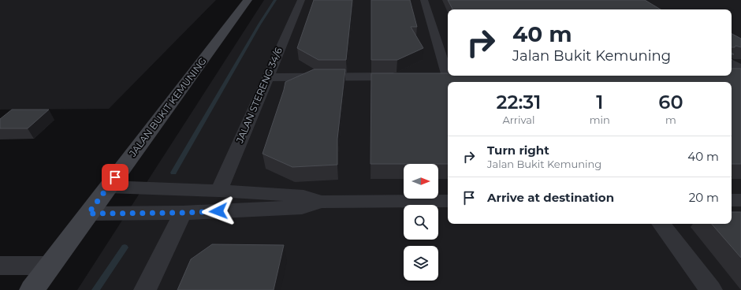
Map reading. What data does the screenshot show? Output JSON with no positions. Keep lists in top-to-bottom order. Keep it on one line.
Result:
{"streets":{"main road":["JALAN BUKIT KEMUNING"],"street":["JALAN STERENG 34/6"]},"north":"right","page":{"turn":["40 m","Jalan Bukit Kemuning"],"eta":["22:31","Arrival","1","min","60","m"],"list":[{"name":"Turn right","note":"Jalan Bukit Kemuning","value":"40 m"},{"name":"Arrive at destination","value":"20 m"}]}}
